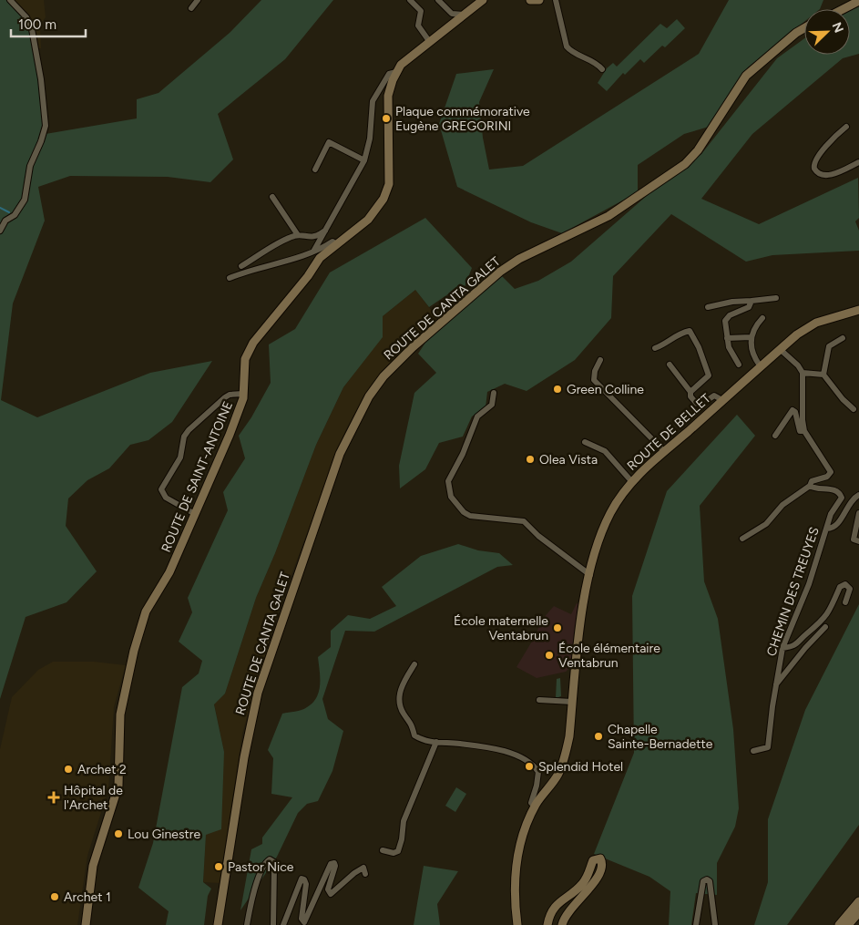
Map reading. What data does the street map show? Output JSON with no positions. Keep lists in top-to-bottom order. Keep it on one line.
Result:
{"streets":{"street":["ROUTE DE CANTA GALET","ROUTE DE BELLET","ROUTE DE SAINT-ANTOINE","CHEMIN DES TREUYES"]},"places":{"other":["Plaque commémorative Eugène GREGORINI","Green Colline","Olea Vista","École maternelle Ventabrun","École élémentaire Ventabrun","Chapelle Sainte-Bernadette","Splendid Hotel","Archet 2","Lou Ginestre","Pastor Nice","Archet 1"],"health":["Hôpital de l'Archet"]},"scale_bar":"100 m","north":"top right"}
